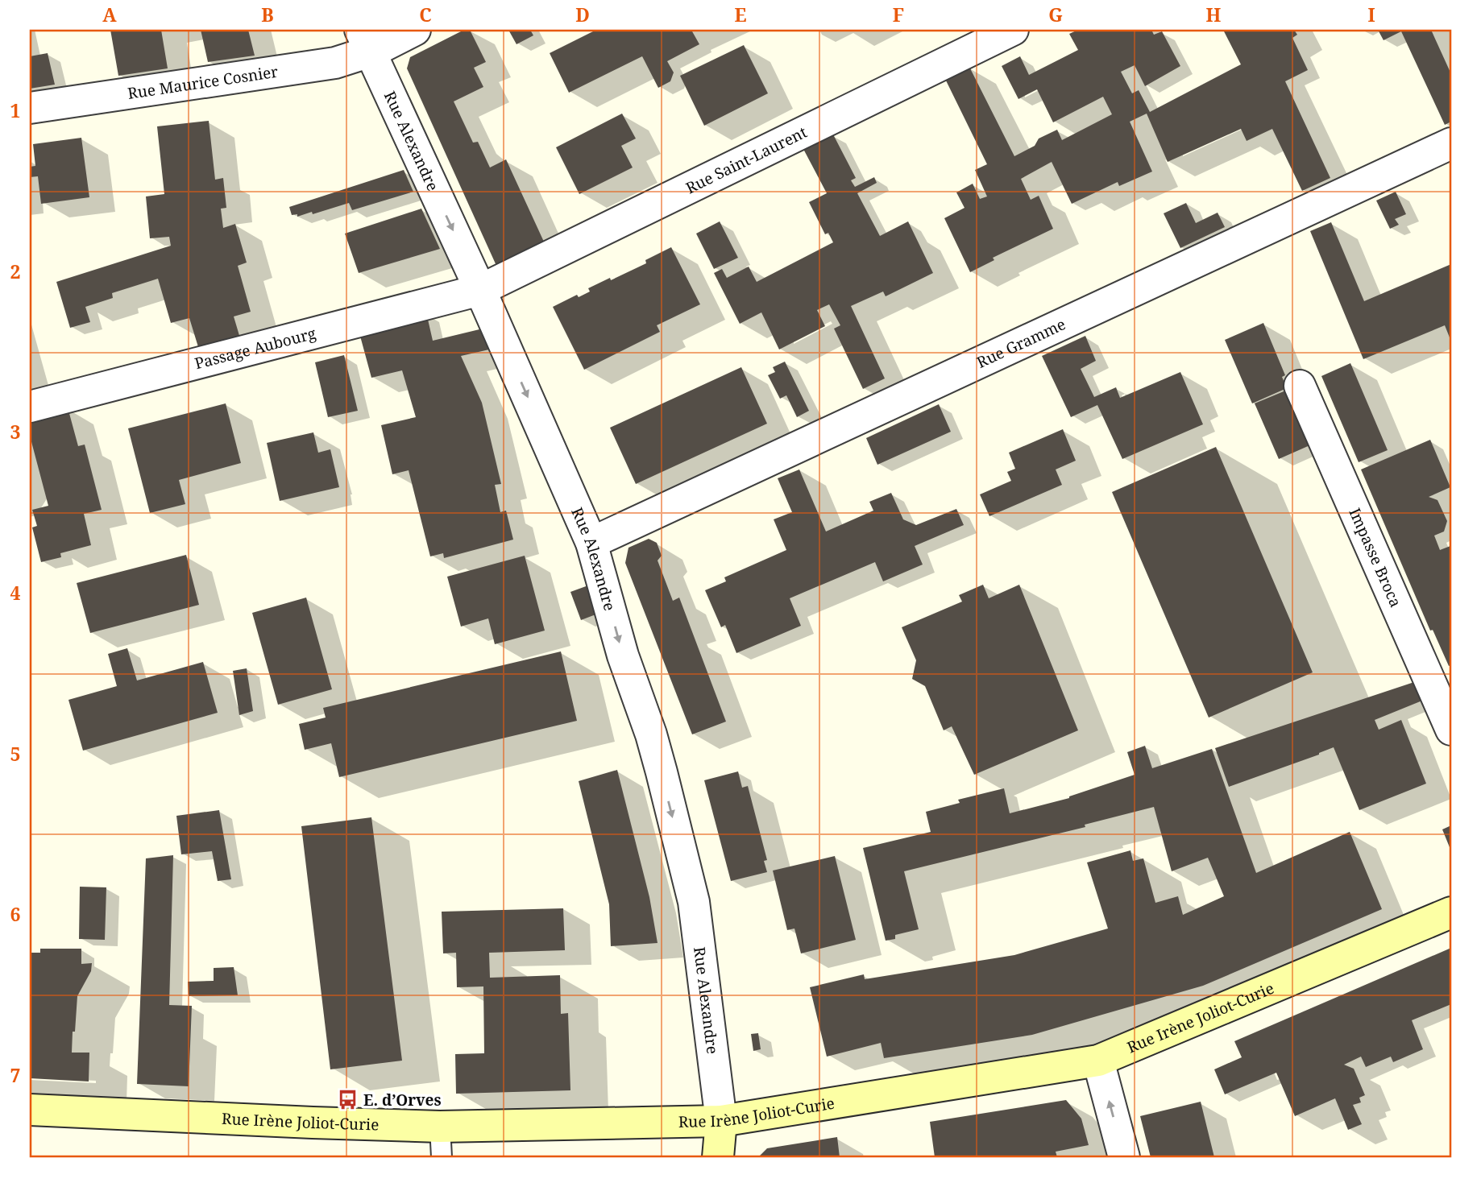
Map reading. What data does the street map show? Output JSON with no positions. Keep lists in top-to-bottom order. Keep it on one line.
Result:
{"streets":{"street":["Rue Maurice Cosnier","Rue Alexandre","Rue Saint-Laurent","Rue Gramme","Passage Aubourg","Impasse Broca","Rue Irène Joliot-Curie"]},"crossings":[["Rue Maurice Cosnier","Rue Alexandre"],["Rue Alexandre","Rue Saint-Laurent"],["Rue Alexandre","Rue Gramme"],["Rue Alexandre","Passage Aubourg"],["Rue Alexandre","Rue Irène Joliot-Curie"],["Rue Saint-Laurent","Passage Aubourg"]],"one_way":["Rue Alexandre"],"places":{"bus stop":["E. d’Orves"]},"grid":{"columns":["A","B","C","D","E","F","G","H","I"],"rows":["1","2","3","4","5","6","7"]}}
